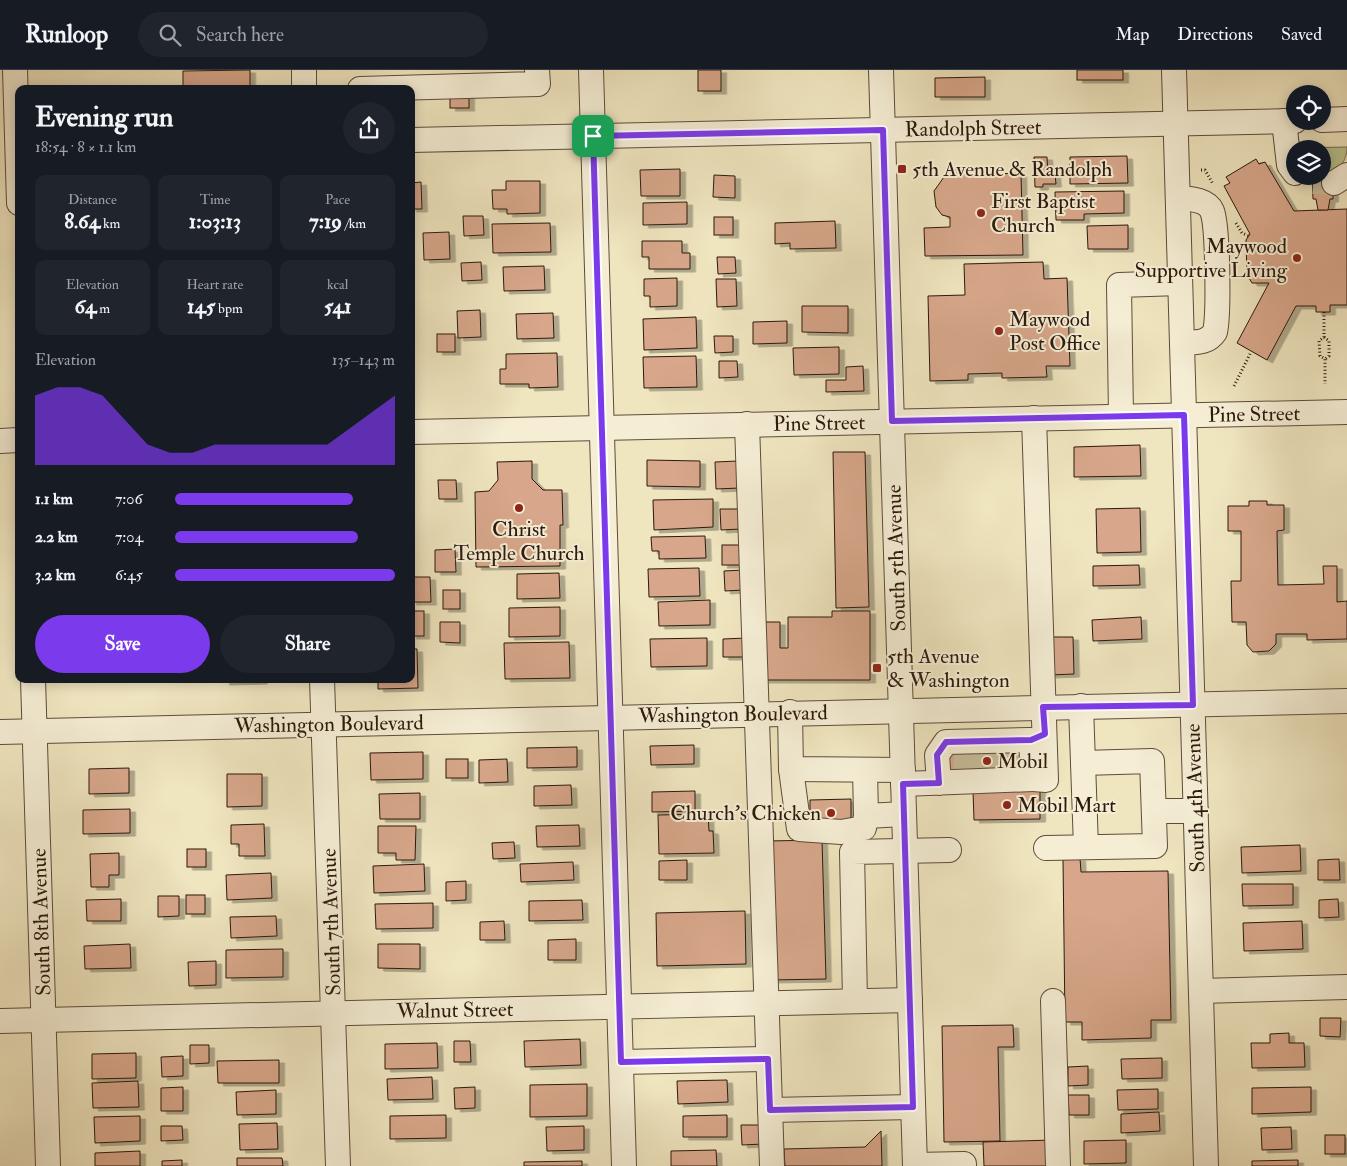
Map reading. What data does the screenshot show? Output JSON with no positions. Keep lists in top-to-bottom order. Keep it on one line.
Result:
{"streets":{"street":["Randolph Street","Pine Street","South 5th Avenue","Washington Boulevard","South 4th Avenue","South 8th Avenue","South 7th Avenue","Walnut Street"]},"crossings":[["Randolph Street","South 5th Avenue"],["Randolph Street","South 4th Avenue"],["Pine Street","South 5th Avenue"],["Pine Street","South 4th Avenue"],["South 5th Avenue","Washington Boulevard"],["South 5th Avenue","Walnut Street"],["Washington Boulevard","South 4th Avenue"],["Washington Boulevard","South 8th Avenue"],["Washington Boulevard","South 7th Avenue"],["South 8th Avenue","Walnut Street"],["South 7th Avenue","Walnut Street"]],"places":{"transit":["5th Avenue & Randolph","5th Avenue & Washington"],"other":["First Baptist Church","Maywood Supportive Living","Maywood Post Office","Christ Temple Church","Mobil","Mobil Mart","Church's Chicken"]},"page":{"header":"Runloop","search":"Search here","nav":["Map","Directions","Saved"],"heading":["Evening run","18:54 · 8 × 1.1 km"],"stats":[["Distance","8.64 km"],["Time","1:03:13"],["Pace","7:19 /km"],["Elevation","64 m"],["Heart rate","145 bpm"],["kcal","541"]],"chart":["Elevation","135–143 m"],"list":[{"name":"1.1 km","note":"7:06"},{"name":"2.2 km","note":"7:04"},{"name":"3.2 km","note":"6:45"}],"buttons":["Save","Share"]}}
